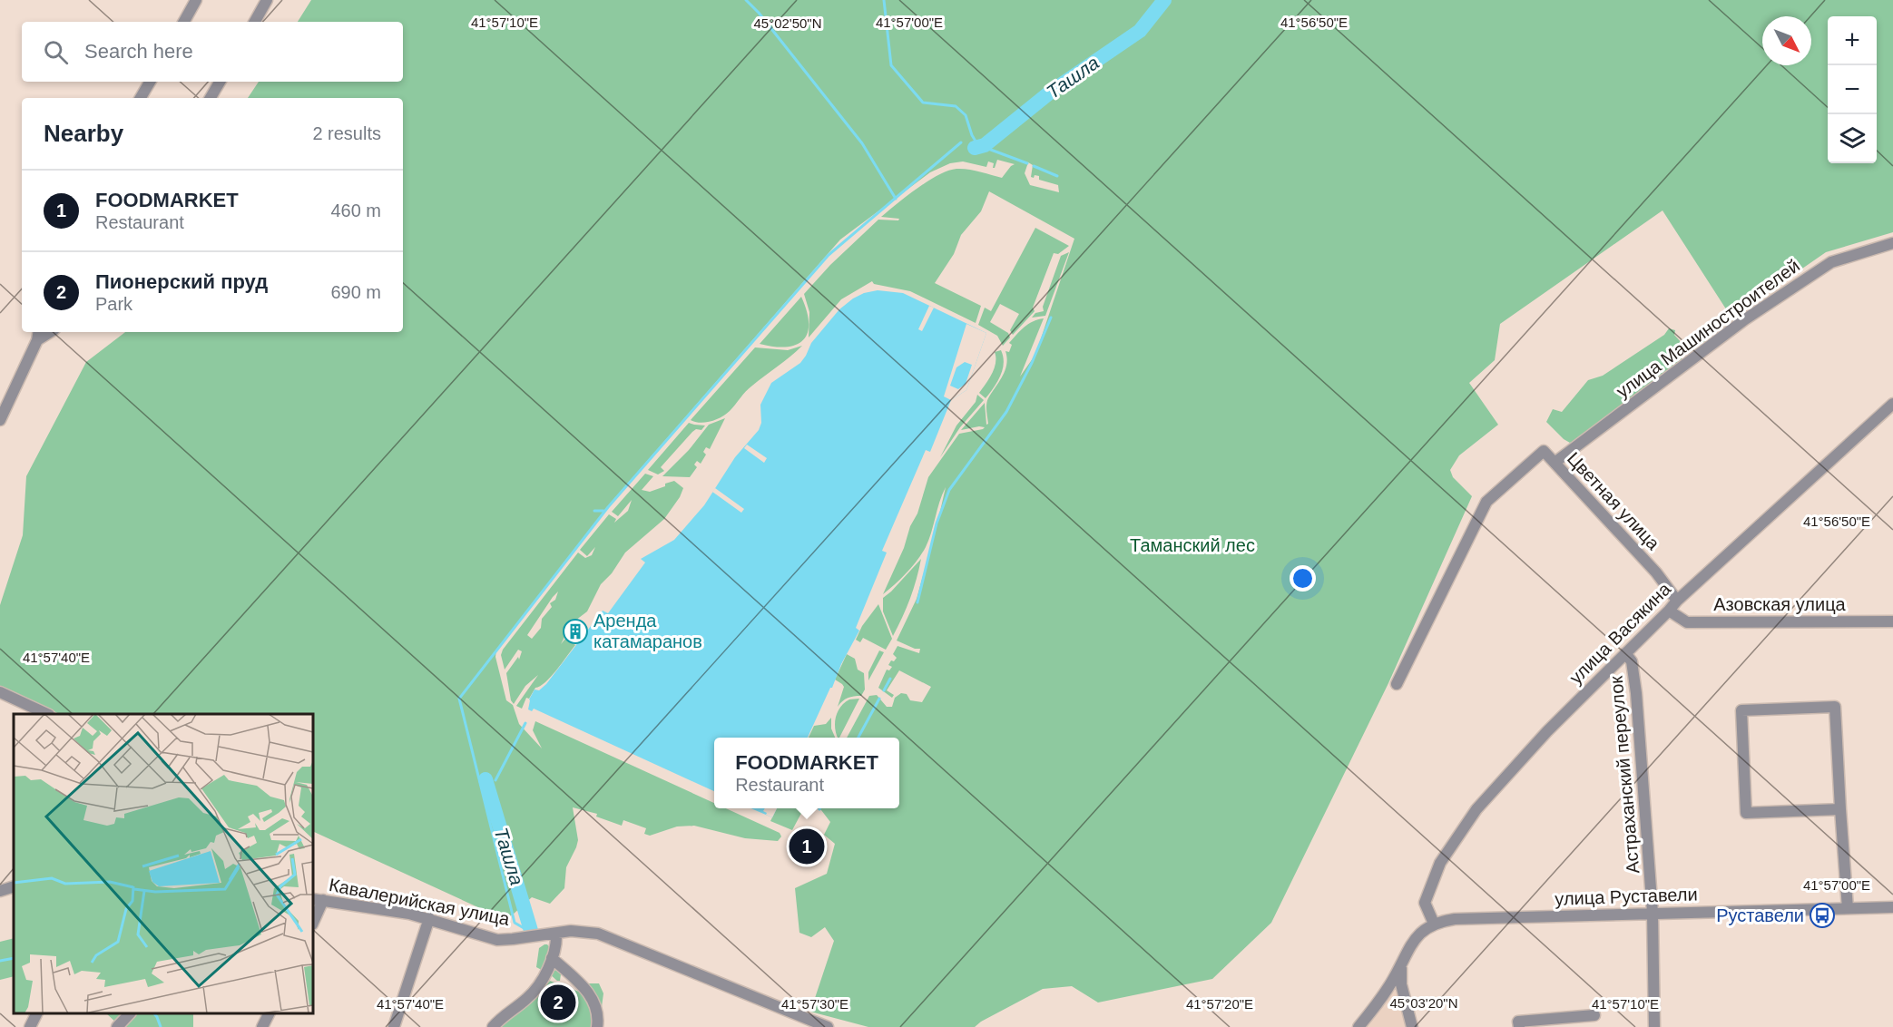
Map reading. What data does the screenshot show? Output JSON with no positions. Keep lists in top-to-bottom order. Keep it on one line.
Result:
{"streets":{"street":["улица Машиностроителей","Цветная улица","Азовская улица","улица Васякина","Астраханский переулок","улица Руставели","Кавалерийская улица"]},"crossings":[["улица Машиностроителей","Цветная улица"],["Цветная улица","улица Васякина"],["Азовская улица","улица Васякина"],["улица Васякина","Астраханский переулок"],["улица Васякина","улица Руставели"],["Астраханский переулок","улица Руставели"]],"water":["Ташла"],"parks":["Таманский лес"],"places":{"building":["Аренда катамаранов"],"bus stop":["Руставели"]},"north":"bottom right","page":{"map_buttons":["+","−"],"search":"Search here","heading":["Nearby","2 results"],"list":[{"mark":"1","name":"FOODMARKET","note":"Restaurant","value":"460 m"},{"mark":"2","name":"Пионерский пруд","note":"Park","value":"690 m"}],"popup":["FOODMARKET","Restaurant"],"pins":["1","2"]},"coordinates":["41°57'10\"E","41°57'00\"E","41°56'50\"E","45°02'50\"N","41°57'40\"E","45°03'20\"N","41°57'30\"E","41°57'20\"E"]}
